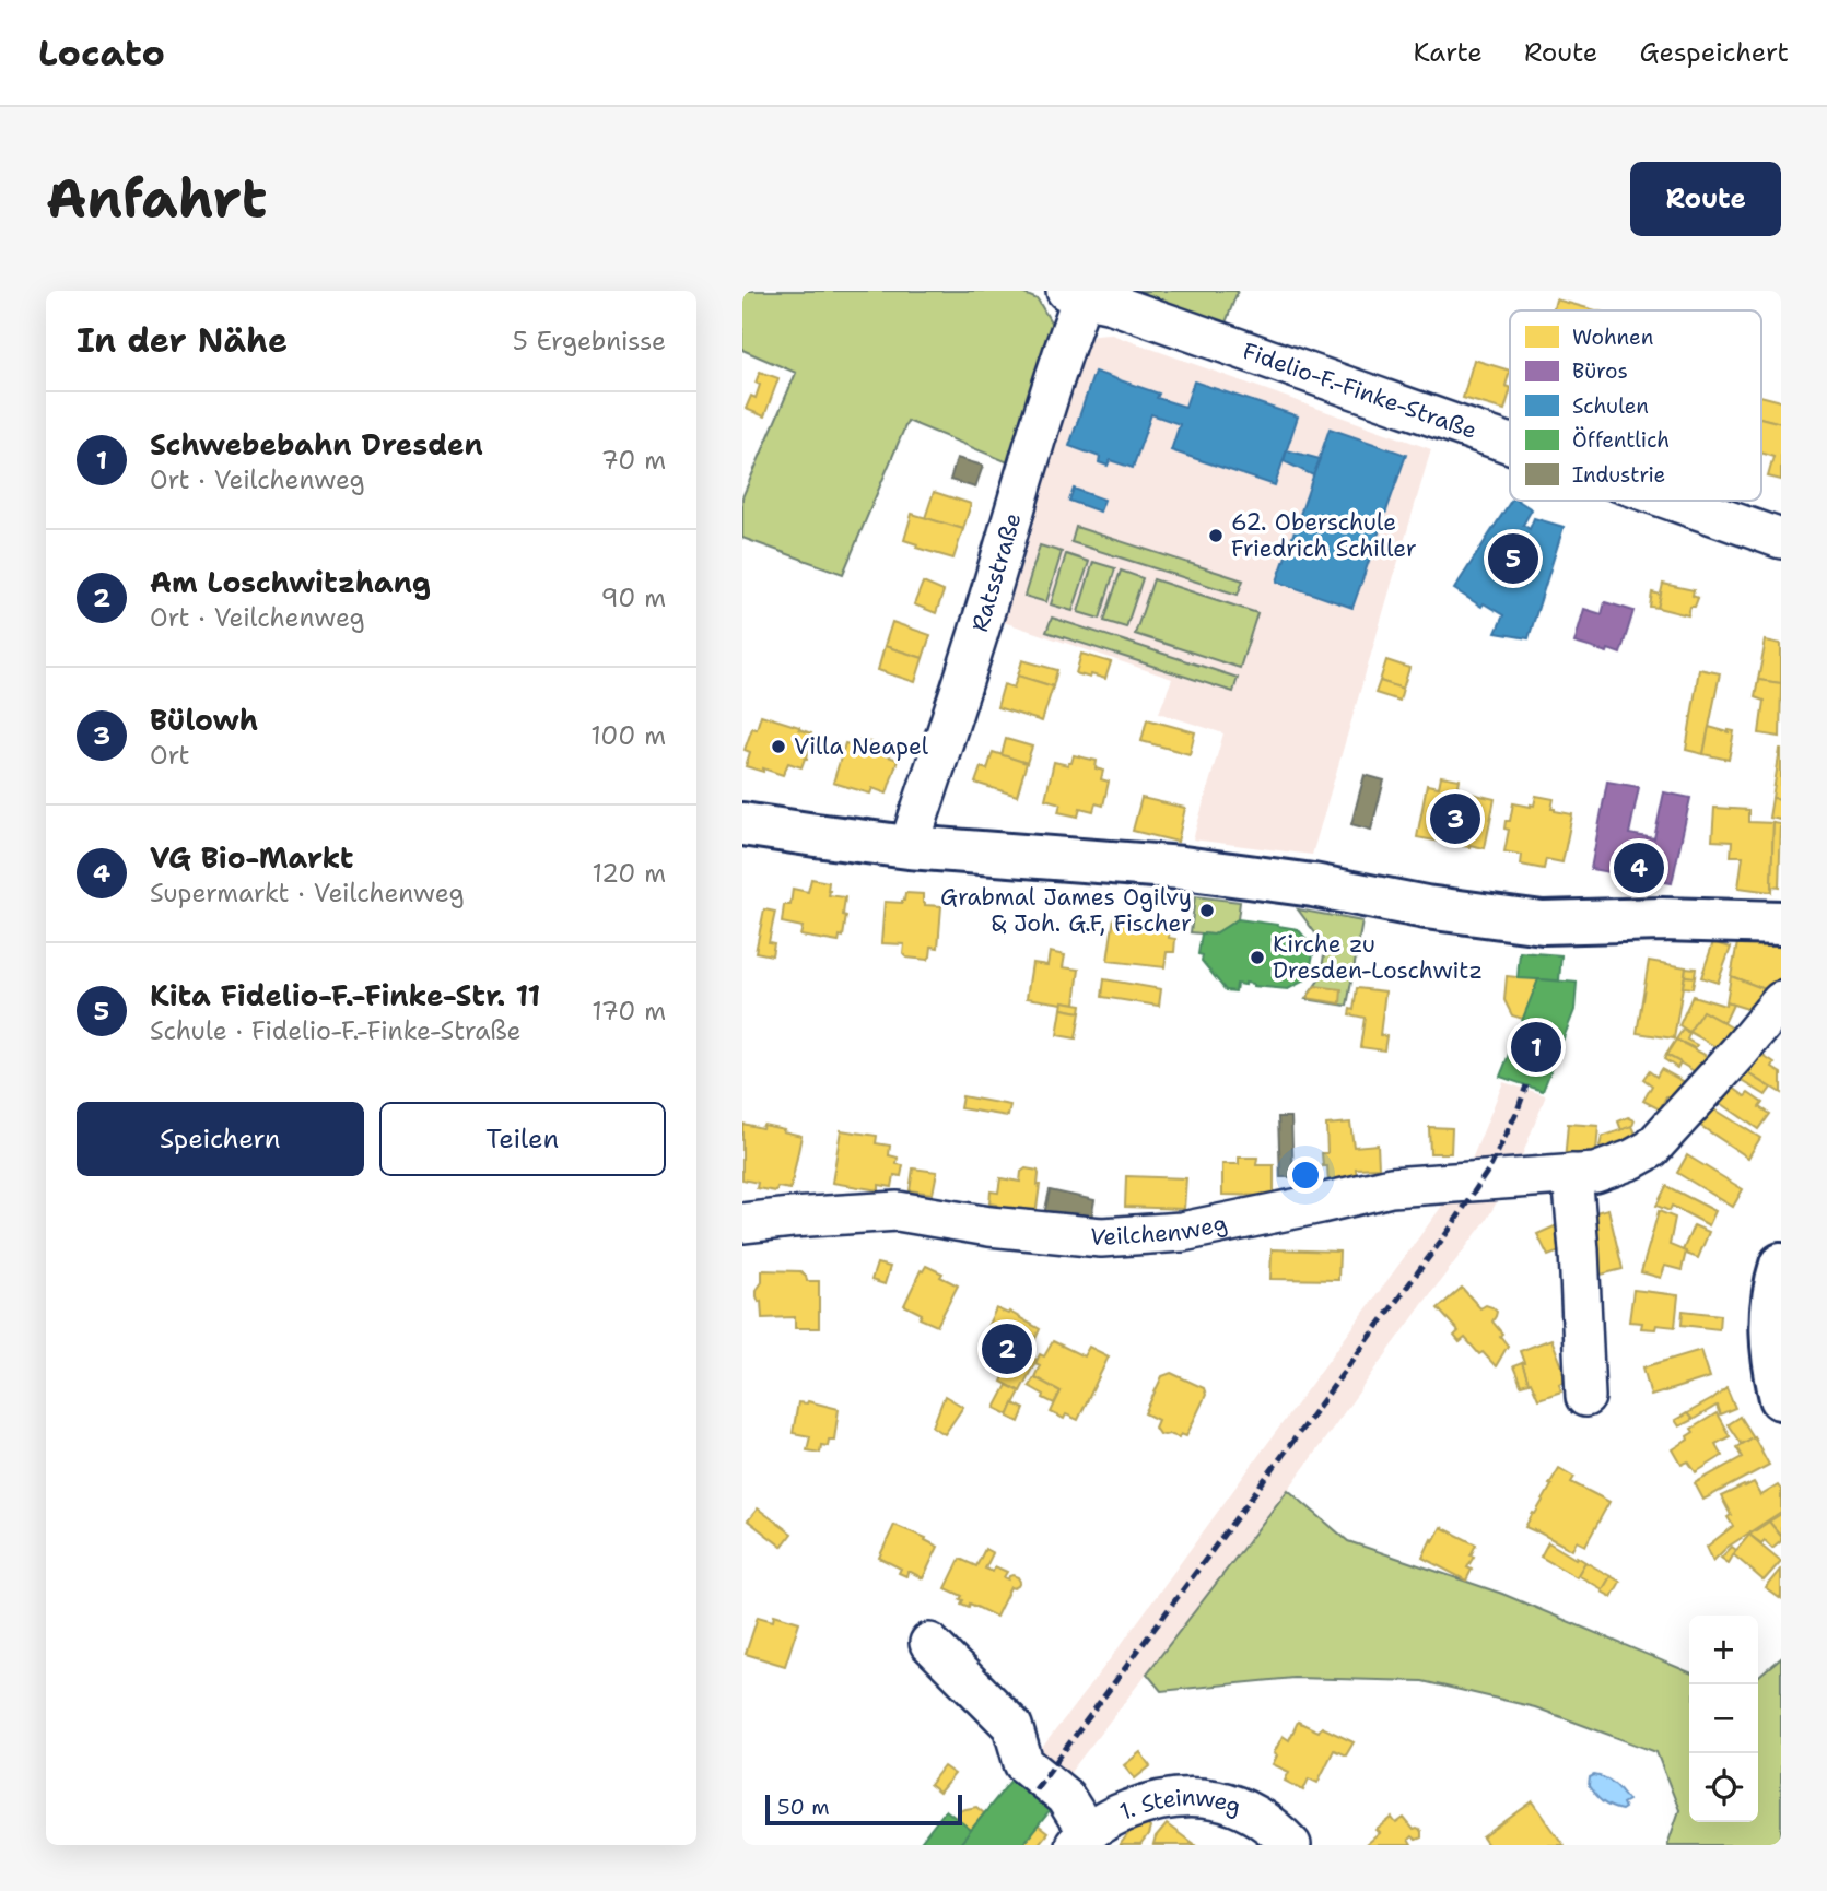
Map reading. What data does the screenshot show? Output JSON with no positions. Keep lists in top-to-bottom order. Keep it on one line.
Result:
{"streets":{"street":["Fidelio-F.-Finke-Straße","Ratsstraße","Veilchenweg","1. Steinweg"]},"crossings":[["Fidelio-F.-Finke-Straße","Ratsstraße"]],"places":["62. Oberschule Friedrich Schiller","Villa Neapel","Grabmal James Ogilvy & Joh. G.F, Fischer","Kirche zu Dresden-Loschwitz"],"legend":["Wohnen","Büros","Schulen","Öffentlich","Industrie"],"scale_bar":"50 m","page":{"header":"Locato","nav":["Karte","Route","Gespeichert"],"buttons":["Route",["Speichern","Teilen"]],"title":"Anfahrt","heading":["In der Nähe","5 Ergebnisse"],"list":[{"mark":"1","name":"Schwebebahn Dresden","note":"Ort · Veilchenweg","value":"70 m"},{"mark":"2","name":"Am Loschwitzhang","note":"Ort · Veilchenweg","value":"90 m"},{"mark":"3","name":"Bülowh","note":"Ort","value":"100 m"},{"mark":"4","name":"VG Bio-Markt","note":"Supermarkt · Veilchenweg","value":"120 m"},{"mark":"5","name":"Kita Fidelio-F.-Finke-Str. 11","note":"Schule · Fidelio-F.-Finke-Straße","value":"170 m"}],"pins":["5","3","4","1","2"],"map_buttons":["+","−"],"scale":"50 m"}}
